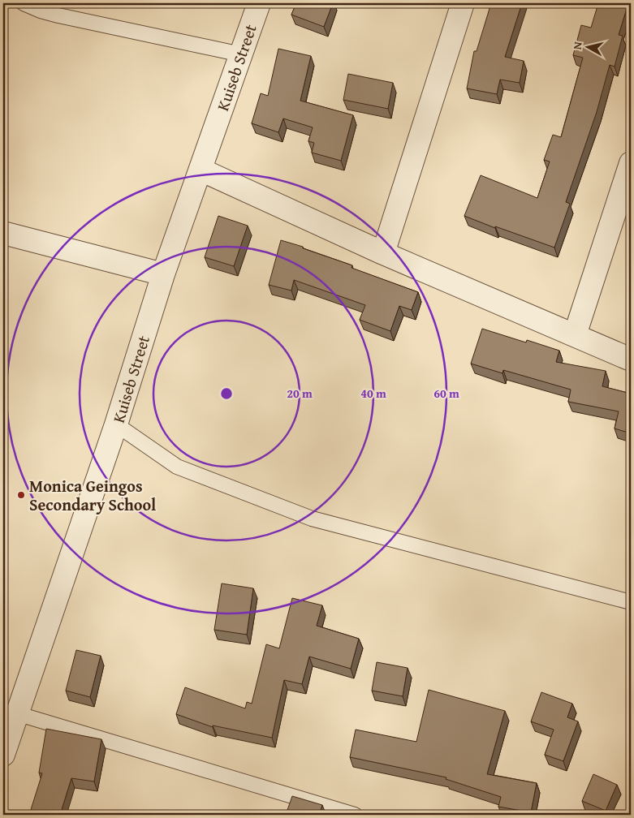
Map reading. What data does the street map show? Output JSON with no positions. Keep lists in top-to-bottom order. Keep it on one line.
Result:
{"streets":{"street":["Kuiseb Street"]},"places":["Monica Geingos Secondary School"],"north":"left","rings":["20 m","40 m","60 m"]}
